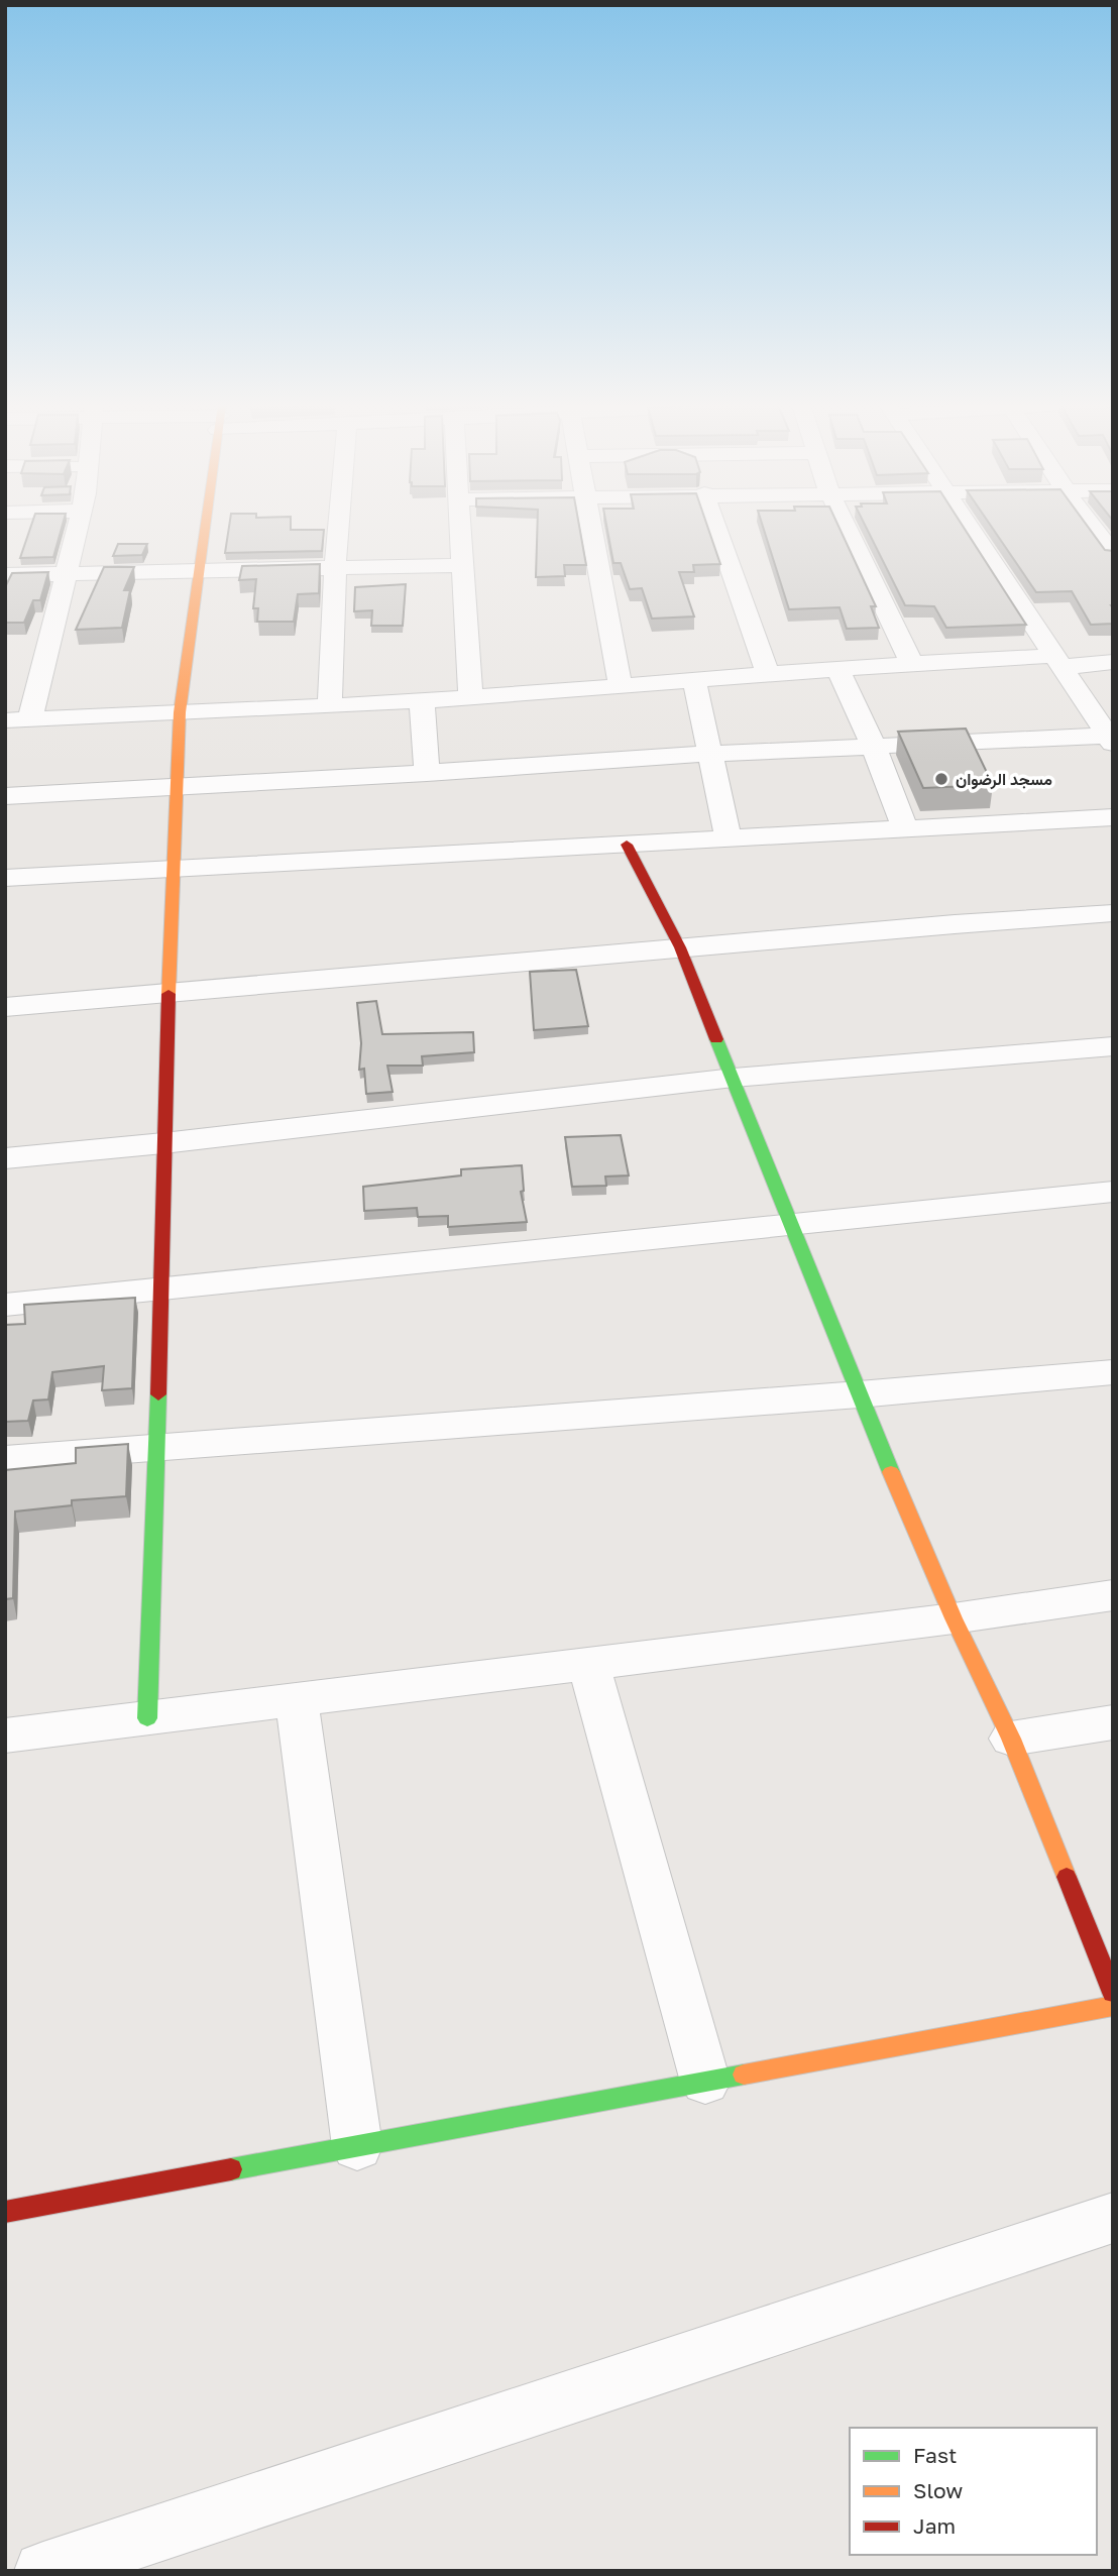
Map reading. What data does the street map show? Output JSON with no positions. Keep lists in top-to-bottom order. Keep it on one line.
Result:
{"places":["مسجد الرضوان"],"legend":["Fast","Slow","Jam"]}
